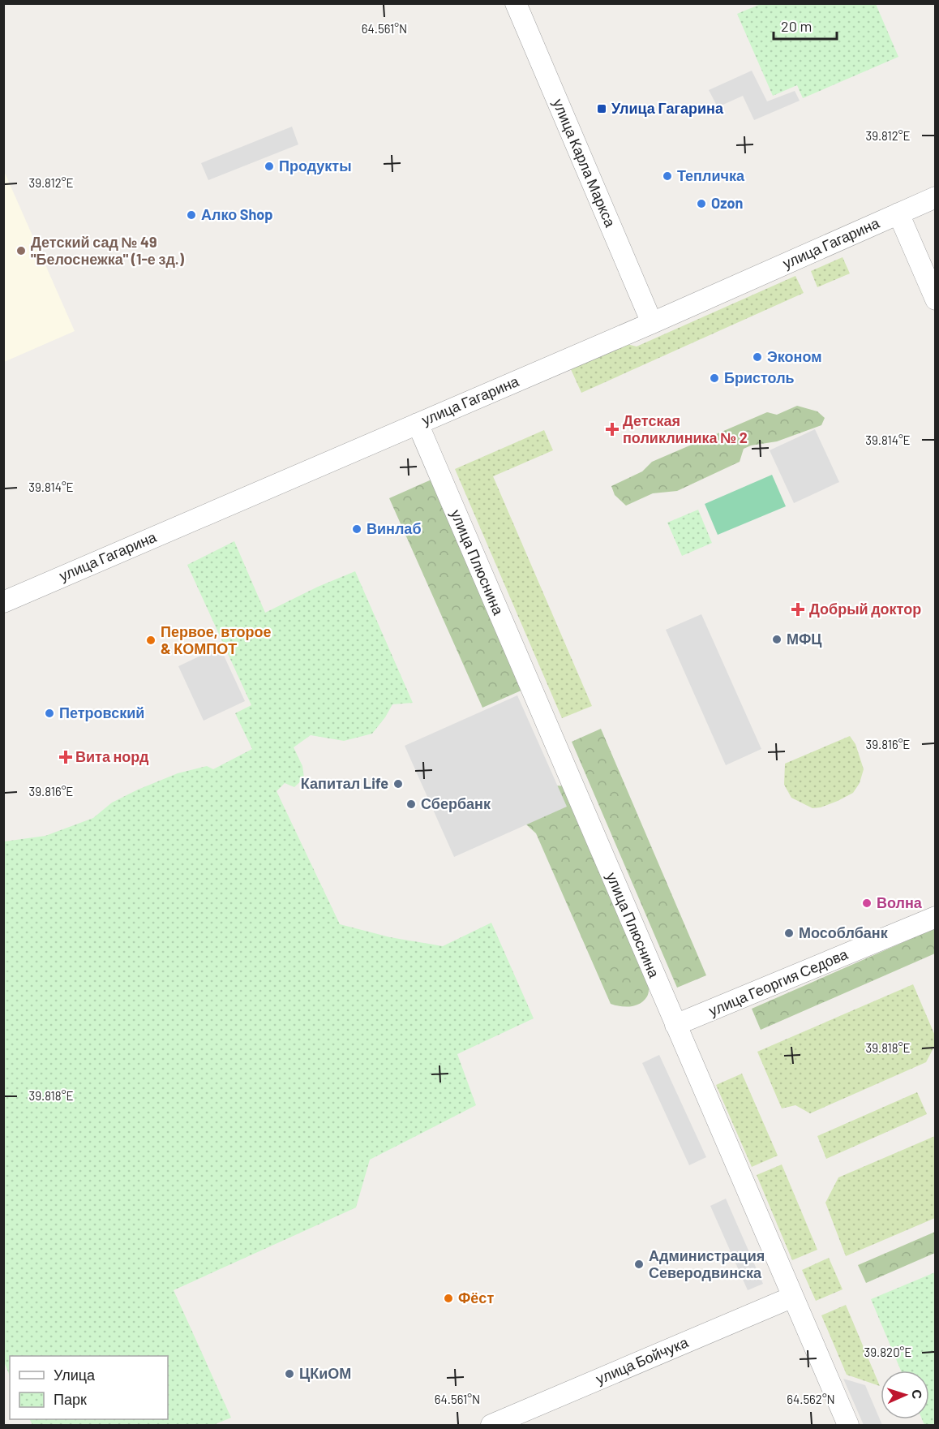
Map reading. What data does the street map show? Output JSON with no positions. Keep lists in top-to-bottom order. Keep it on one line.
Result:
{"streets":{"street":["улица Карла Маркса","улица Гагарина","улица Плюснина","улица Георгия Седова","улица Бойчука"]},"crossings":[["улица Карла Маркса","улица Гагарина"],["улица Гагарина","улица Плюснина"],["улица Плюснина","улица Георгия Седова"],["улица Плюснина","улица Бойчука"]],"places":{"transit":["Улица Гагарина"],"other":["Продукты","Тепличка","Ozon","Алко Shop","Детский сад № 49 \"Белоснежка\" (1-е зд.)","Эконом","Бристоль","Винлаб","МФЦ","Первое, второе & КОМПОТ","Петровский","Капитал Life","Сбербанк","Волна","Мособлбанк","Администрация Северодвинска","Фёст","ЦКиОМ"],"health":["Детская поликлиника № 2","Добрый доктор","Вита норд"]},"legend":["Улица","Парк"],"scale_bar":"20 m","north":"right","coordinates":["64.561°N","39.812°E","39.814°E","39.816°E","39.818°E","39.820°E","64.562°N"]}
